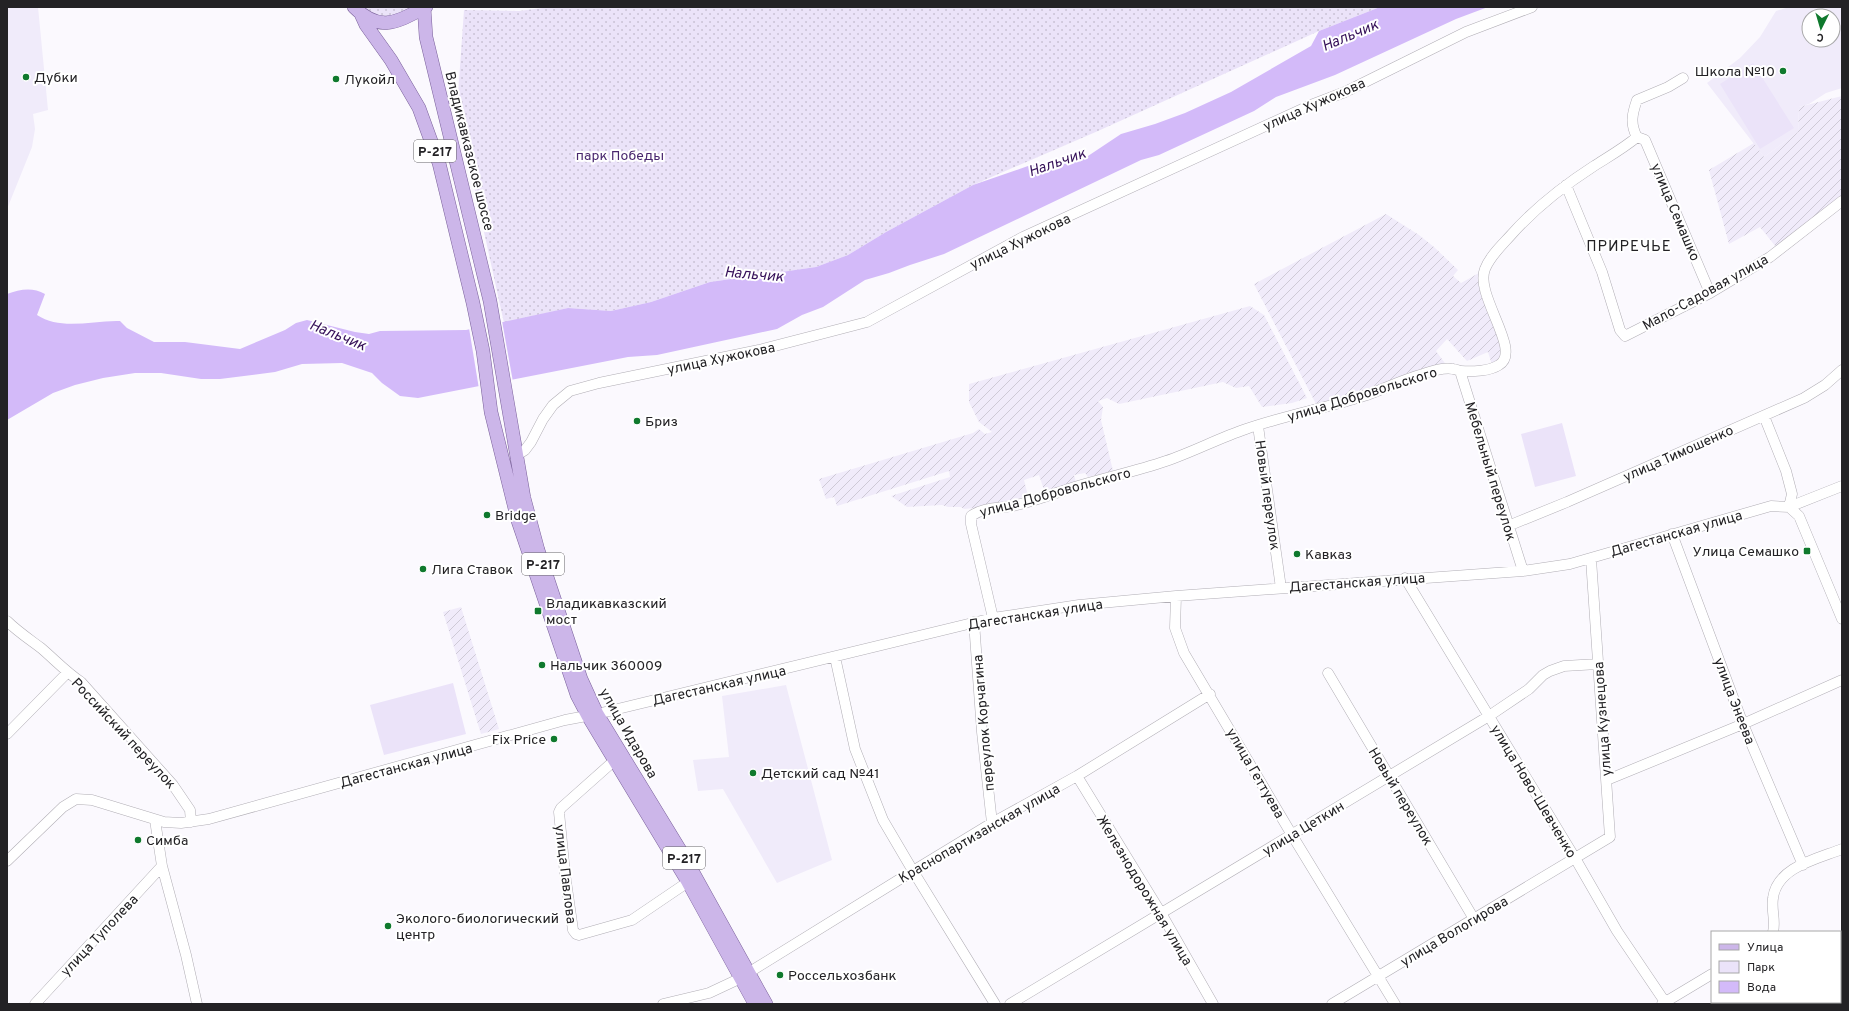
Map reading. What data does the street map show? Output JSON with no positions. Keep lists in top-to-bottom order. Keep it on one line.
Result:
{"streets":{"main road":["Р-217","Владикавказское шоссе","улица Идарова"],"street":["улица Хужокова","улица Семашко","Мало-Садовая улица","улица Добровольского","улица Тимошенко","Мебельный переулок","Новый переулок","Дагестанская улица","улица Энеева","улица Кузнецова","переулок Корчагина","Российский переулок","улица Геттуева","улица Ново-Шевченко","улица Цеткин","Краснопартизанская улица","улица Павлова","Железнодорожная улица","улица Вологирова","улица Туполева"]},"crossings":[["улица Хужокова","улица Идарова"],["Р-217","Владикавказское шоссе"],["Р-217","улица Идарова"],["Владикавказское шоссе","улица Идарова"],["улица Семашко","Мало-Садовая улица"],["улица Семашко","улица Добровольского"],["Мало-Садовая улица","улица Добровольского"],["улица Добровольского","Мебельный переулок"],["улица Добровольского","Новый переулок"],["улица Добровольского","Дагестанская улица"],["улица Тимошенко","Мебельный переулок"],["Мебельный переулок","Дагестанская улица"],["Новый переулок","Дагестанская улица"],["Новый переулок","улица Цеткин"],["Новый переулок","улица Вологирова"],["Дагестанская улица","улица Энеева"],["Дагестанская улица","улица Кузнецова"],["Дагестанская улица","переулок Корчагина"],["Дагестанская улица","Российский переулок"],["Дагестанская улица","улица Идарова"],["Дагестанская улица","улица Геттуева"],["Дагестанская улица","улица Ново-Шевченко"],["улица Кузнецова","улица Ново-Шевченко"],["улица Кузнецова","улица Цеткин"],["улица Кузнецова","улица Вологирова"],["переулок Корчагина","Краснопартизанская улица"],["улица Идарова","Краснопартизанская улица"],["улица Идарова","улица Павлова"],["улица Геттуева","улица Цеткин"],["улица Геттуева","Краснопартизанская улица"],["улица Геттуева","улица Вологирова"],["улица Ново-Шевченко","улица Цеткин"],["улица Ново-Шевченко","улица Вологирова"],["улица Цеткин","Железнодорожная улица"],["Краснопартизанская улица","Железнодорожная улица"]],"districts":["ПРИРЕЧЬЕ"],"water":["Нальчик"],"parks":["парк Победы"],"places":{"other":["Школа №10","Дубки","Лукойл","Бриз","Bridge","Кавказ","Лига Ставок","Нальчик 360009","Fix Price","Детский сад №41","Симба","Эколого-биологический центр","Россельхозбанк"],"transit":["Улица Семашко","Владикавказский мост"]},"legend":["Улица","Парк","Вода"],"north":"bottom"}
